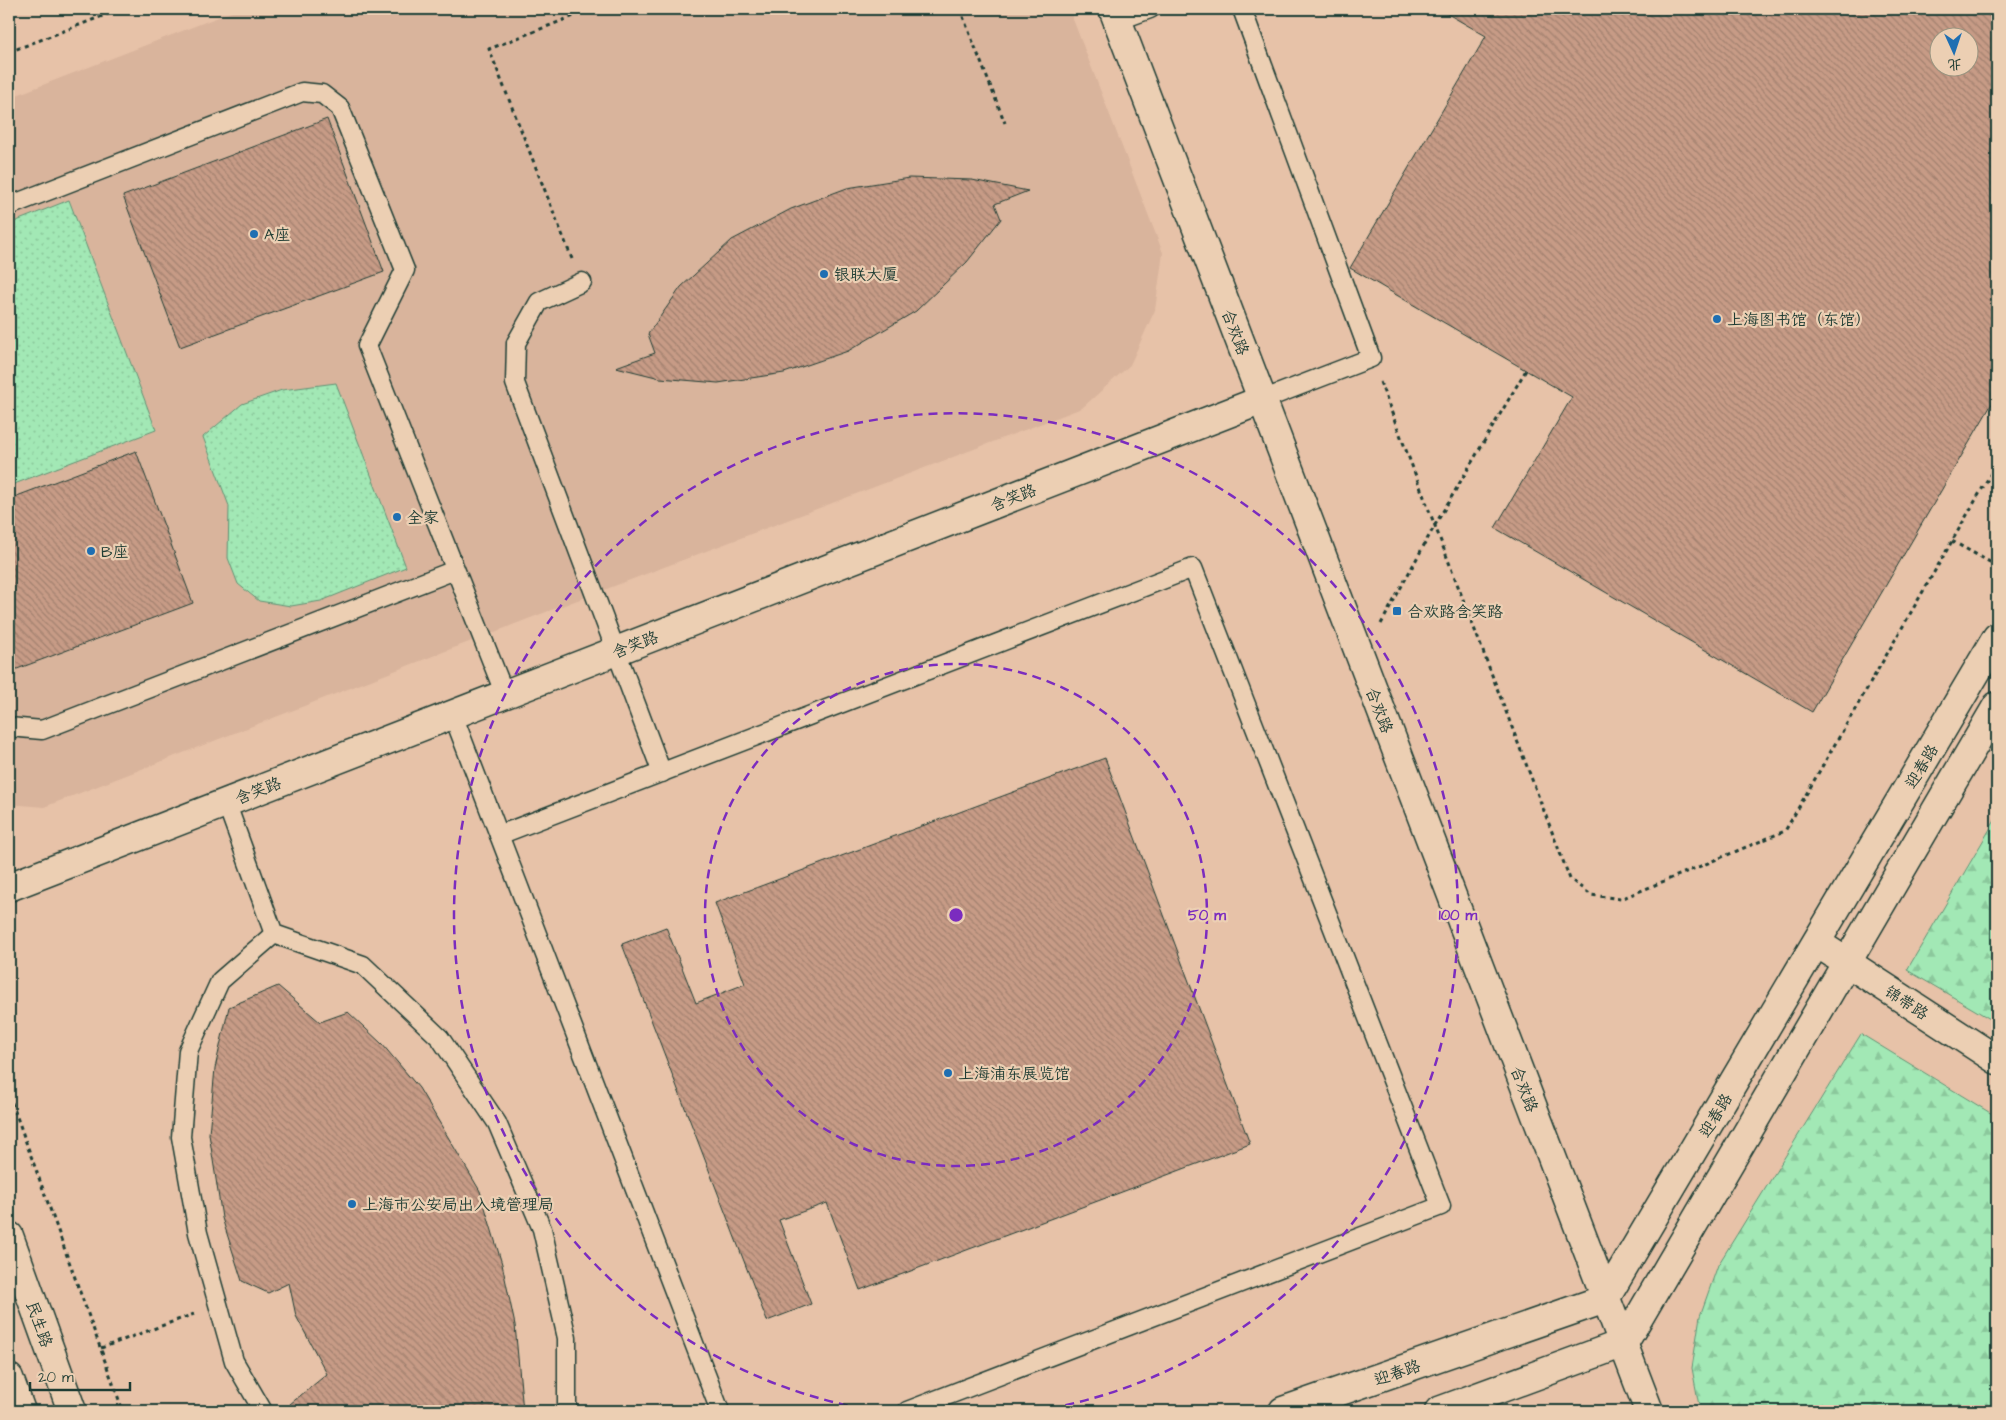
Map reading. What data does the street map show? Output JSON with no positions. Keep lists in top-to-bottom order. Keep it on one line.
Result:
{"streets":{"street":["合欢路","含笑路","迎春路","锦带路","民生路"]},"crossings":[["合欢路","含笑路"],["合欢路","迎春路"],["迎春路","锦带路"]],"places":{"other":["A座","银联大厦","上海图书馆（东馆）","全家","B座","上海浦东展览馆","上海市公安局出入境管理局"],"transit":["合欢路含笑路"]},"scale_bar":"20 m","north":"bottom","rings":["50 m","100 m"]}
